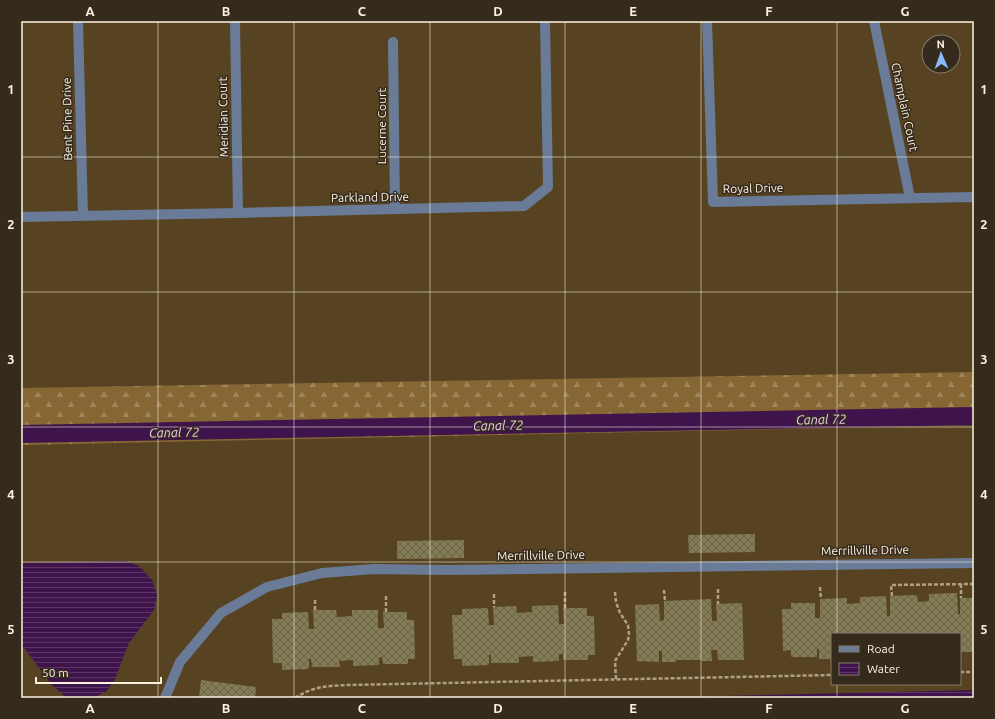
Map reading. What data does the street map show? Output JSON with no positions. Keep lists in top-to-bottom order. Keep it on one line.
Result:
{"streets":{"street":["Champlain Court","Meridian Court","Bent Pine Drive","Lucerne Court","Royal Drive","Parkland Drive","Merrillville Drive"]},"crossings":[["Champlain Court","Royal Drive"],["Meridian Court","Parkland Drive"],["Bent Pine Drive","Parkland Drive"],["Lucerne Court","Parkland Drive"]],"water":["Canal 72"],"legend":["Road","Water"],"scale_bar":"50 m","north":"top","grid":{"columns":["A","B","C","D","E","F","G"],"rows":["1","2","3","4","5"]}}
